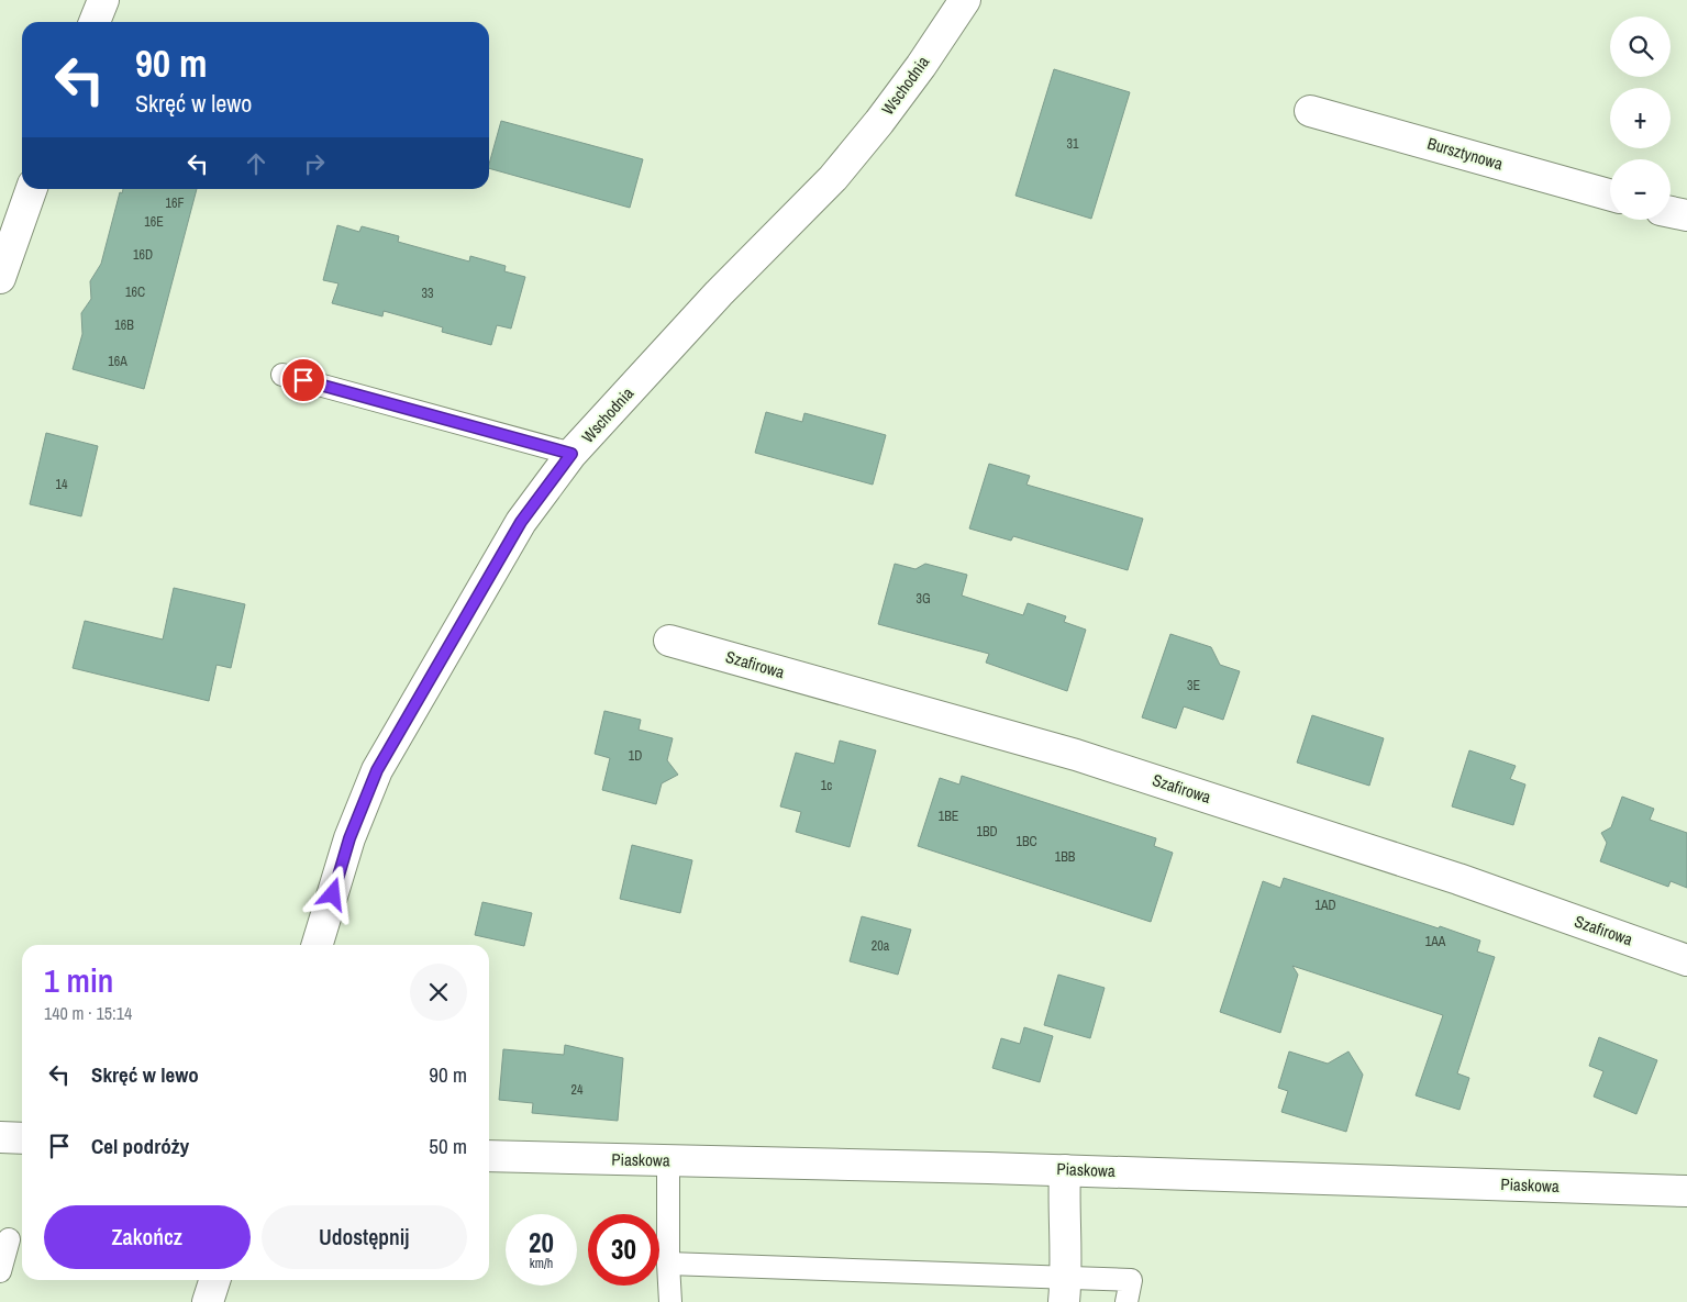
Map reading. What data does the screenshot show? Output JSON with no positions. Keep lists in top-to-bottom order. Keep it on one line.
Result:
{"streets":{"street":["Wschodnia","Bursztynowa","Szafirowa","Piaskowa"]},"house_numbers":["31","16F","16E","16D","16C","33","16B","16A","14","3G","3E","1D","1c","1BE","1BD","1BC","1BB","1AD","1AA","20a","24"],"page":{"map_buttons":["+","−"],"turn":["90 m","Skręć w lewo"],"heading":["1 min","140 m · 15:14"],"list":[{"name":"Skręć w lewo","value":"90 m"},{"name":"Cel podróży","value":"50 m"}],"buttons":["Zakończ","Udostępnij"],"speed":"20 km/h","limit":"30"}}
